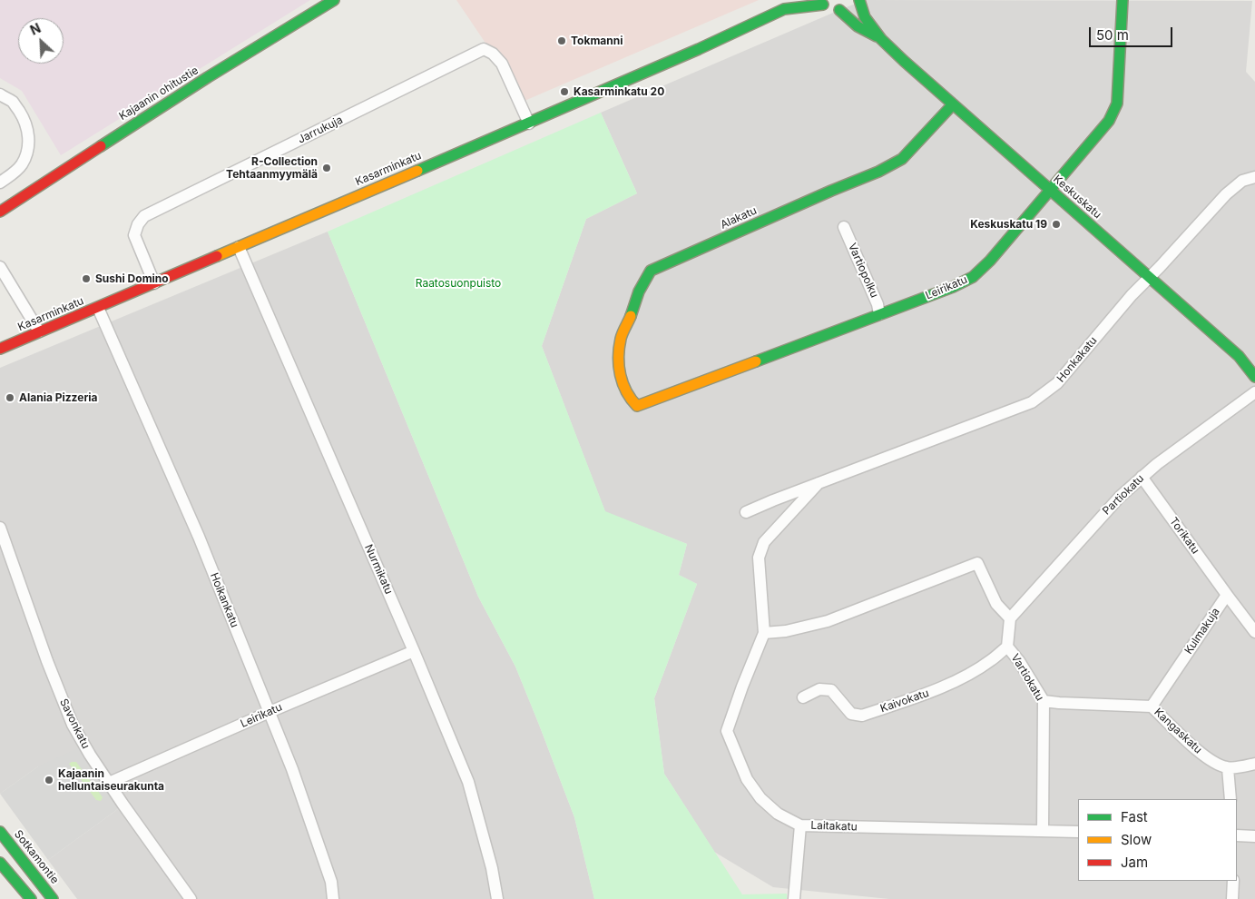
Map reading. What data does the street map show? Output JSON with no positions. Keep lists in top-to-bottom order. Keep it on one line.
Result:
{"streets":{"main road":["Kajaanin ohitustie","Kasarminkatu","Keskuskatu","Alakatu","Leirikatu","Sotkamontie"],"street":["Jarrukuja","Vartiopolku","Honkakatu","Partiokatu","Torikatu","Nurmikatu","Hoikankatu","Kulmakuja","Vartiokatu","Kaivokatu","Savonkatu","Kangaskatu","Laitakatu"]},"crossings":[["Jarrukuja","Kasarminkatu"],["Kasarminkatu","Nurmikatu"],["Kasarminkatu","Hoikankatu"],["Keskuskatu","Alakatu"],["Keskuskatu","Leirikatu"],["Keskuskatu","Honkakatu"],["Alakatu","Leirikatu"],["Vartiopolku","Leirikatu"],["Leirikatu","Nurmikatu"],["Leirikatu","Hoikankatu"],["Leirikatu","Savonkatu"],["Honkakatu","Laitakatu"],["Partiokatu","Torikatu"],["Partiokatu","Vartiokatu"],["Torikatu","Kulmakuja"],["Kulmakuja","Kangaskatu"],["Vartiokatu","Kaivokatu"],["Vartiokatu","Kangaskatu"],["Vartiokatu","Laitakatu"]],"parks":["Raatosuonpuisto"],"places":["Tokmanni","Kasarminkatu 20","R-Collection Tehtaanmyymälä","Keskuskatu 19","Sushi Domino","Alania Pizzeria","Kajaanin helluntaiseurakunta"],"legend":["Fast","Slow","Jam"],"scale_bar":"50 m","north":"top left"}
